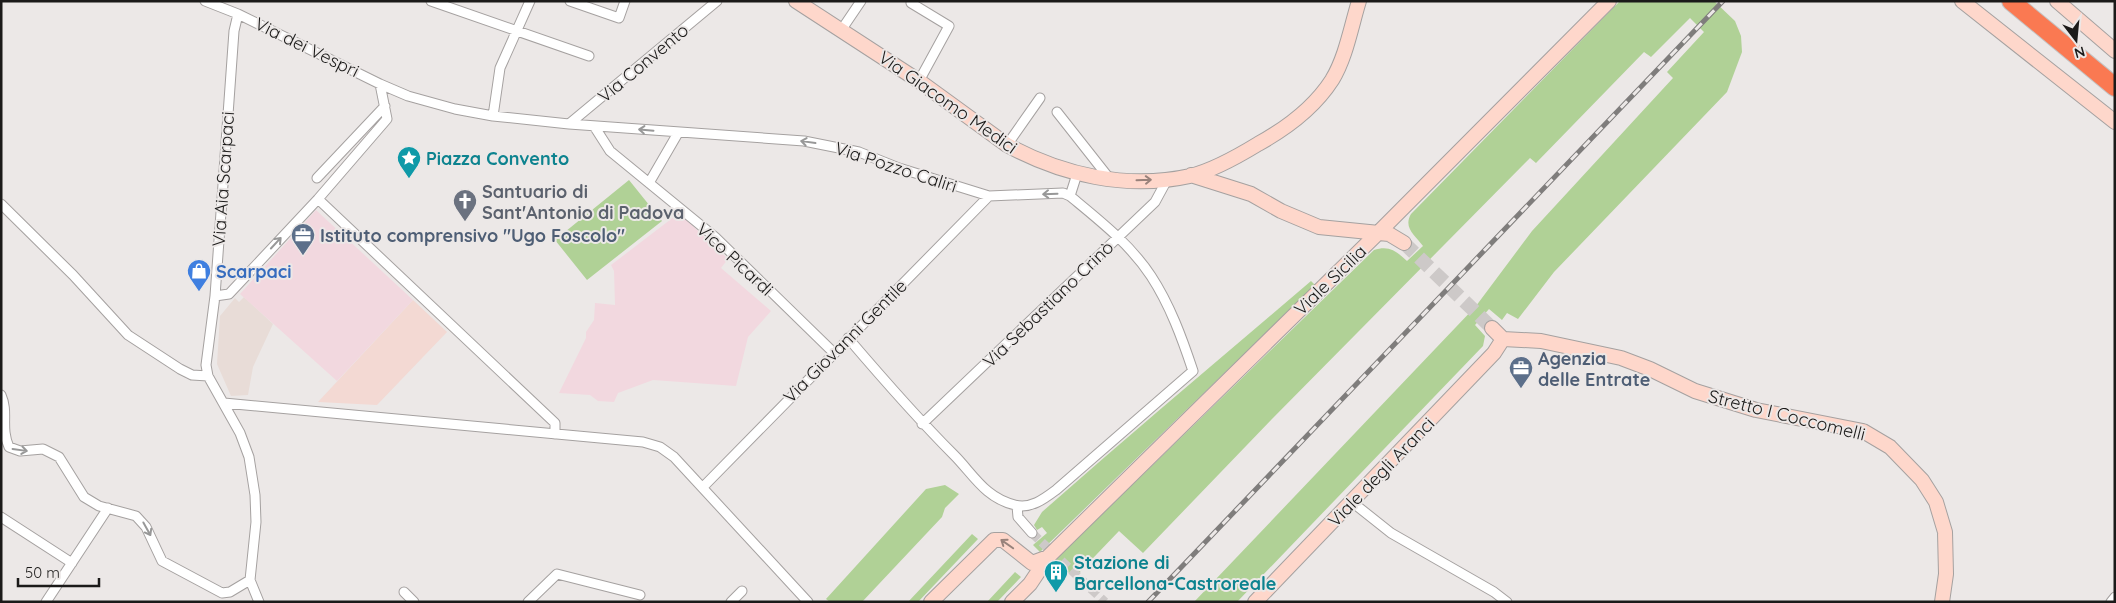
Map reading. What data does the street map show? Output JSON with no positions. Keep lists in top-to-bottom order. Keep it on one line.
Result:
{"streets":{"street":["Via dei Vespri","Via Convento","Via Giacomo Medici","Via Pozzo Caliri","Via Aia Scarpaci","Vico Picardi","Viale Sicilia","Via Sebastiano Crinò","Via Giovanni Gentile","Stretto I Coccomelli","Viale degli Aranci"]},"crossings":[["Via dei Vespri","Via Aia Scarpaci"],["Via Convento","Via Pozzo Caliri"],["Via Giacomo Medici","Via Sebastiano Crinò"],["Via Pozzo Caliri","Vico Picardi"],["Via Pozzo Caliri","Via Giovanni Gentile"],["Vico Picardi","Via Giovanni Gentile"],["Stretto I Coccomelli","Viale degli Aranci"]],"one_way":["Via Pozzo Caliri"],"places":{"place":["Piazza Convento"],"church":["Santuario di Sant'Antonio di Padova"],"office":["Istituto comprensivo \"Ugo Foscolo\"","Agenzia delle Entrate"],"shop":["Scarpaci"],"building":["Stazione di Barcellona-Castroreale"]},"scale_bar":"50 m","north":"bottom"}
